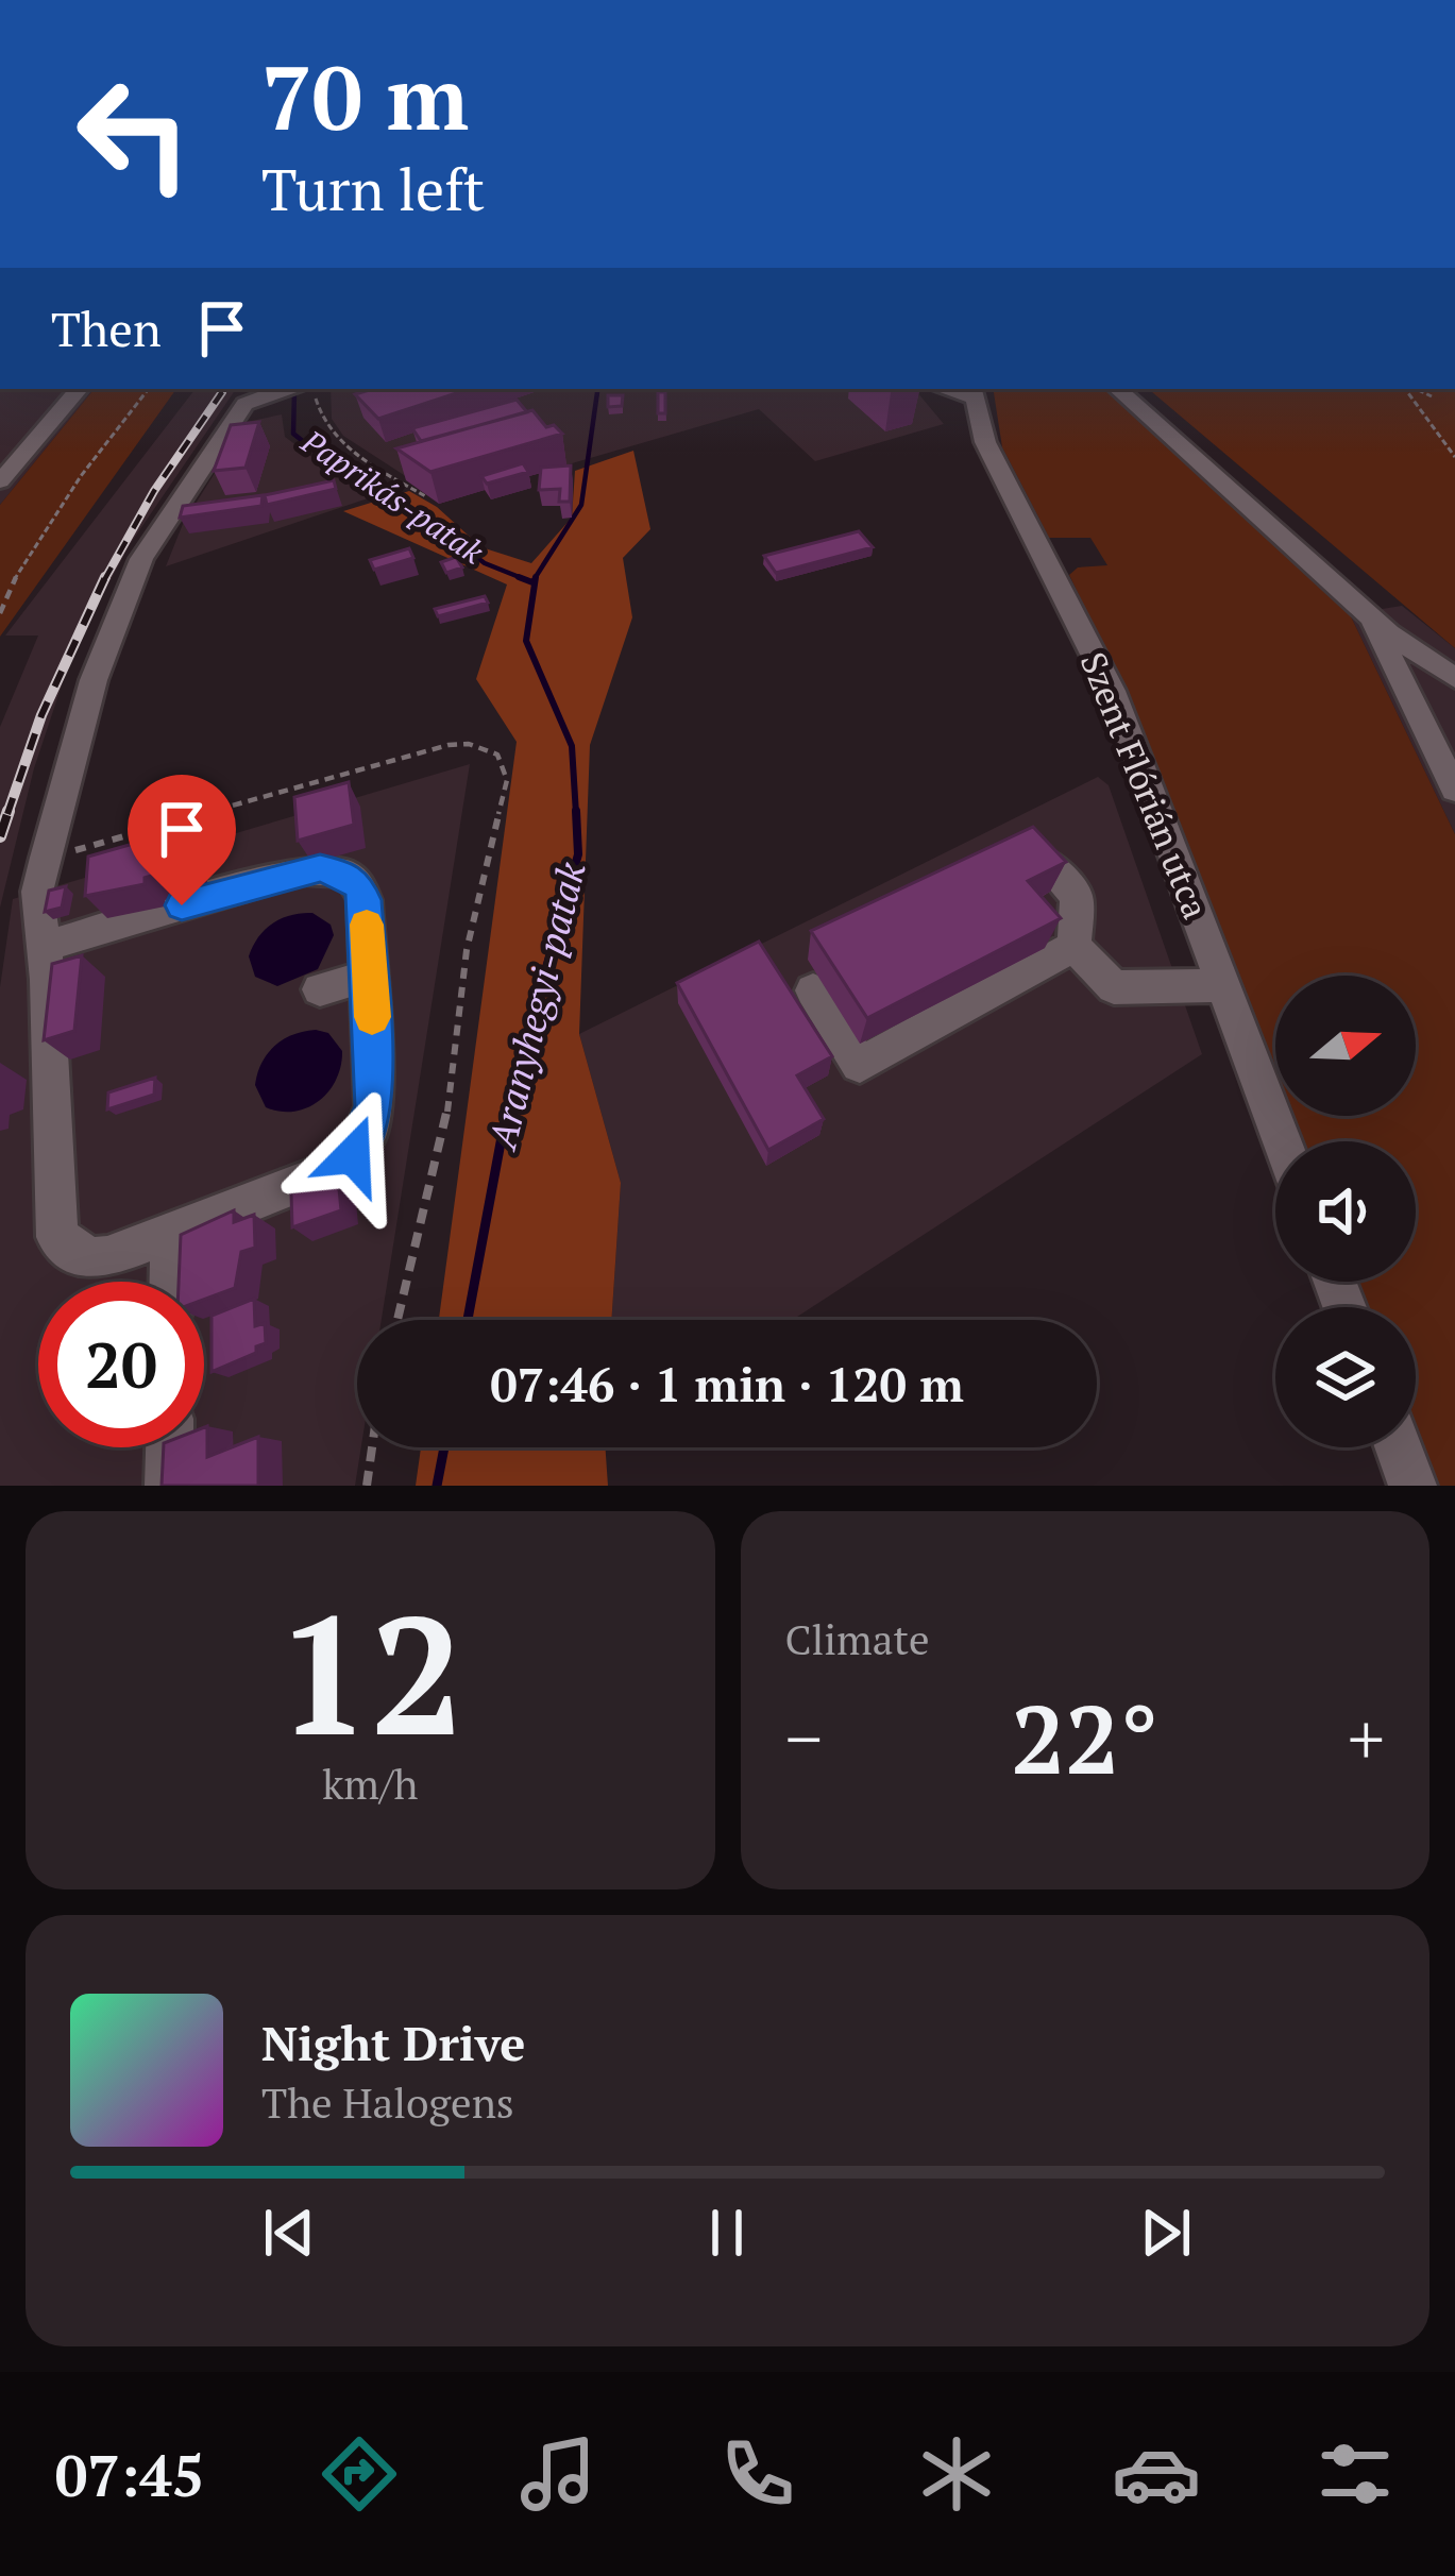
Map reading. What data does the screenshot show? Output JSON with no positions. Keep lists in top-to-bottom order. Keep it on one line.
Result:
{"streets":{"street":["Szent Flórián utca"]},"water":["Paprikás-patak","Aranyhegyi-patak"],"north":"right","page":{"turn":["70 m","Turn left"],"then":"Then","limit":"20","trip":"07:46 · 1 min · 120 m","tile":[["12","km/h"],"Climate"],"heat":["−","22°","+"],"song":["Night Drive","The Halogens"],"tabs":"07:45"}}
